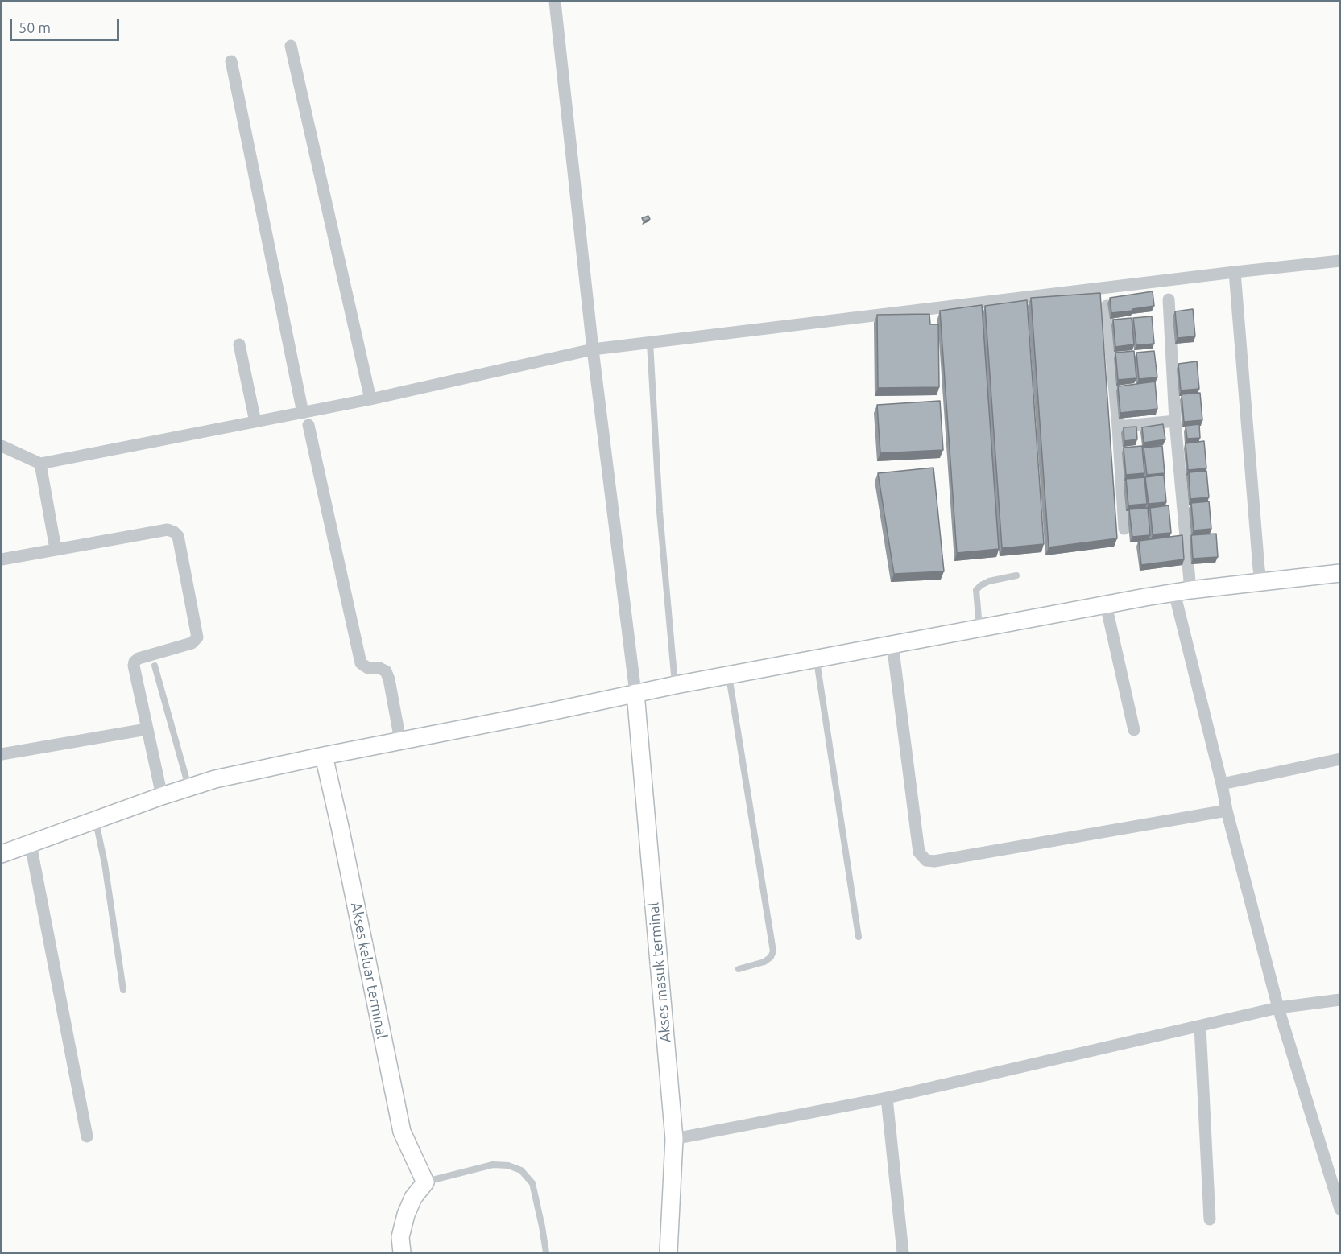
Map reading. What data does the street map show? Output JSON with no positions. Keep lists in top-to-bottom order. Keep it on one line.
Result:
{"streets":{"street":["Akses keluar terminal","Akses masuk terminal"]},"scale_bar":"50 m"}
